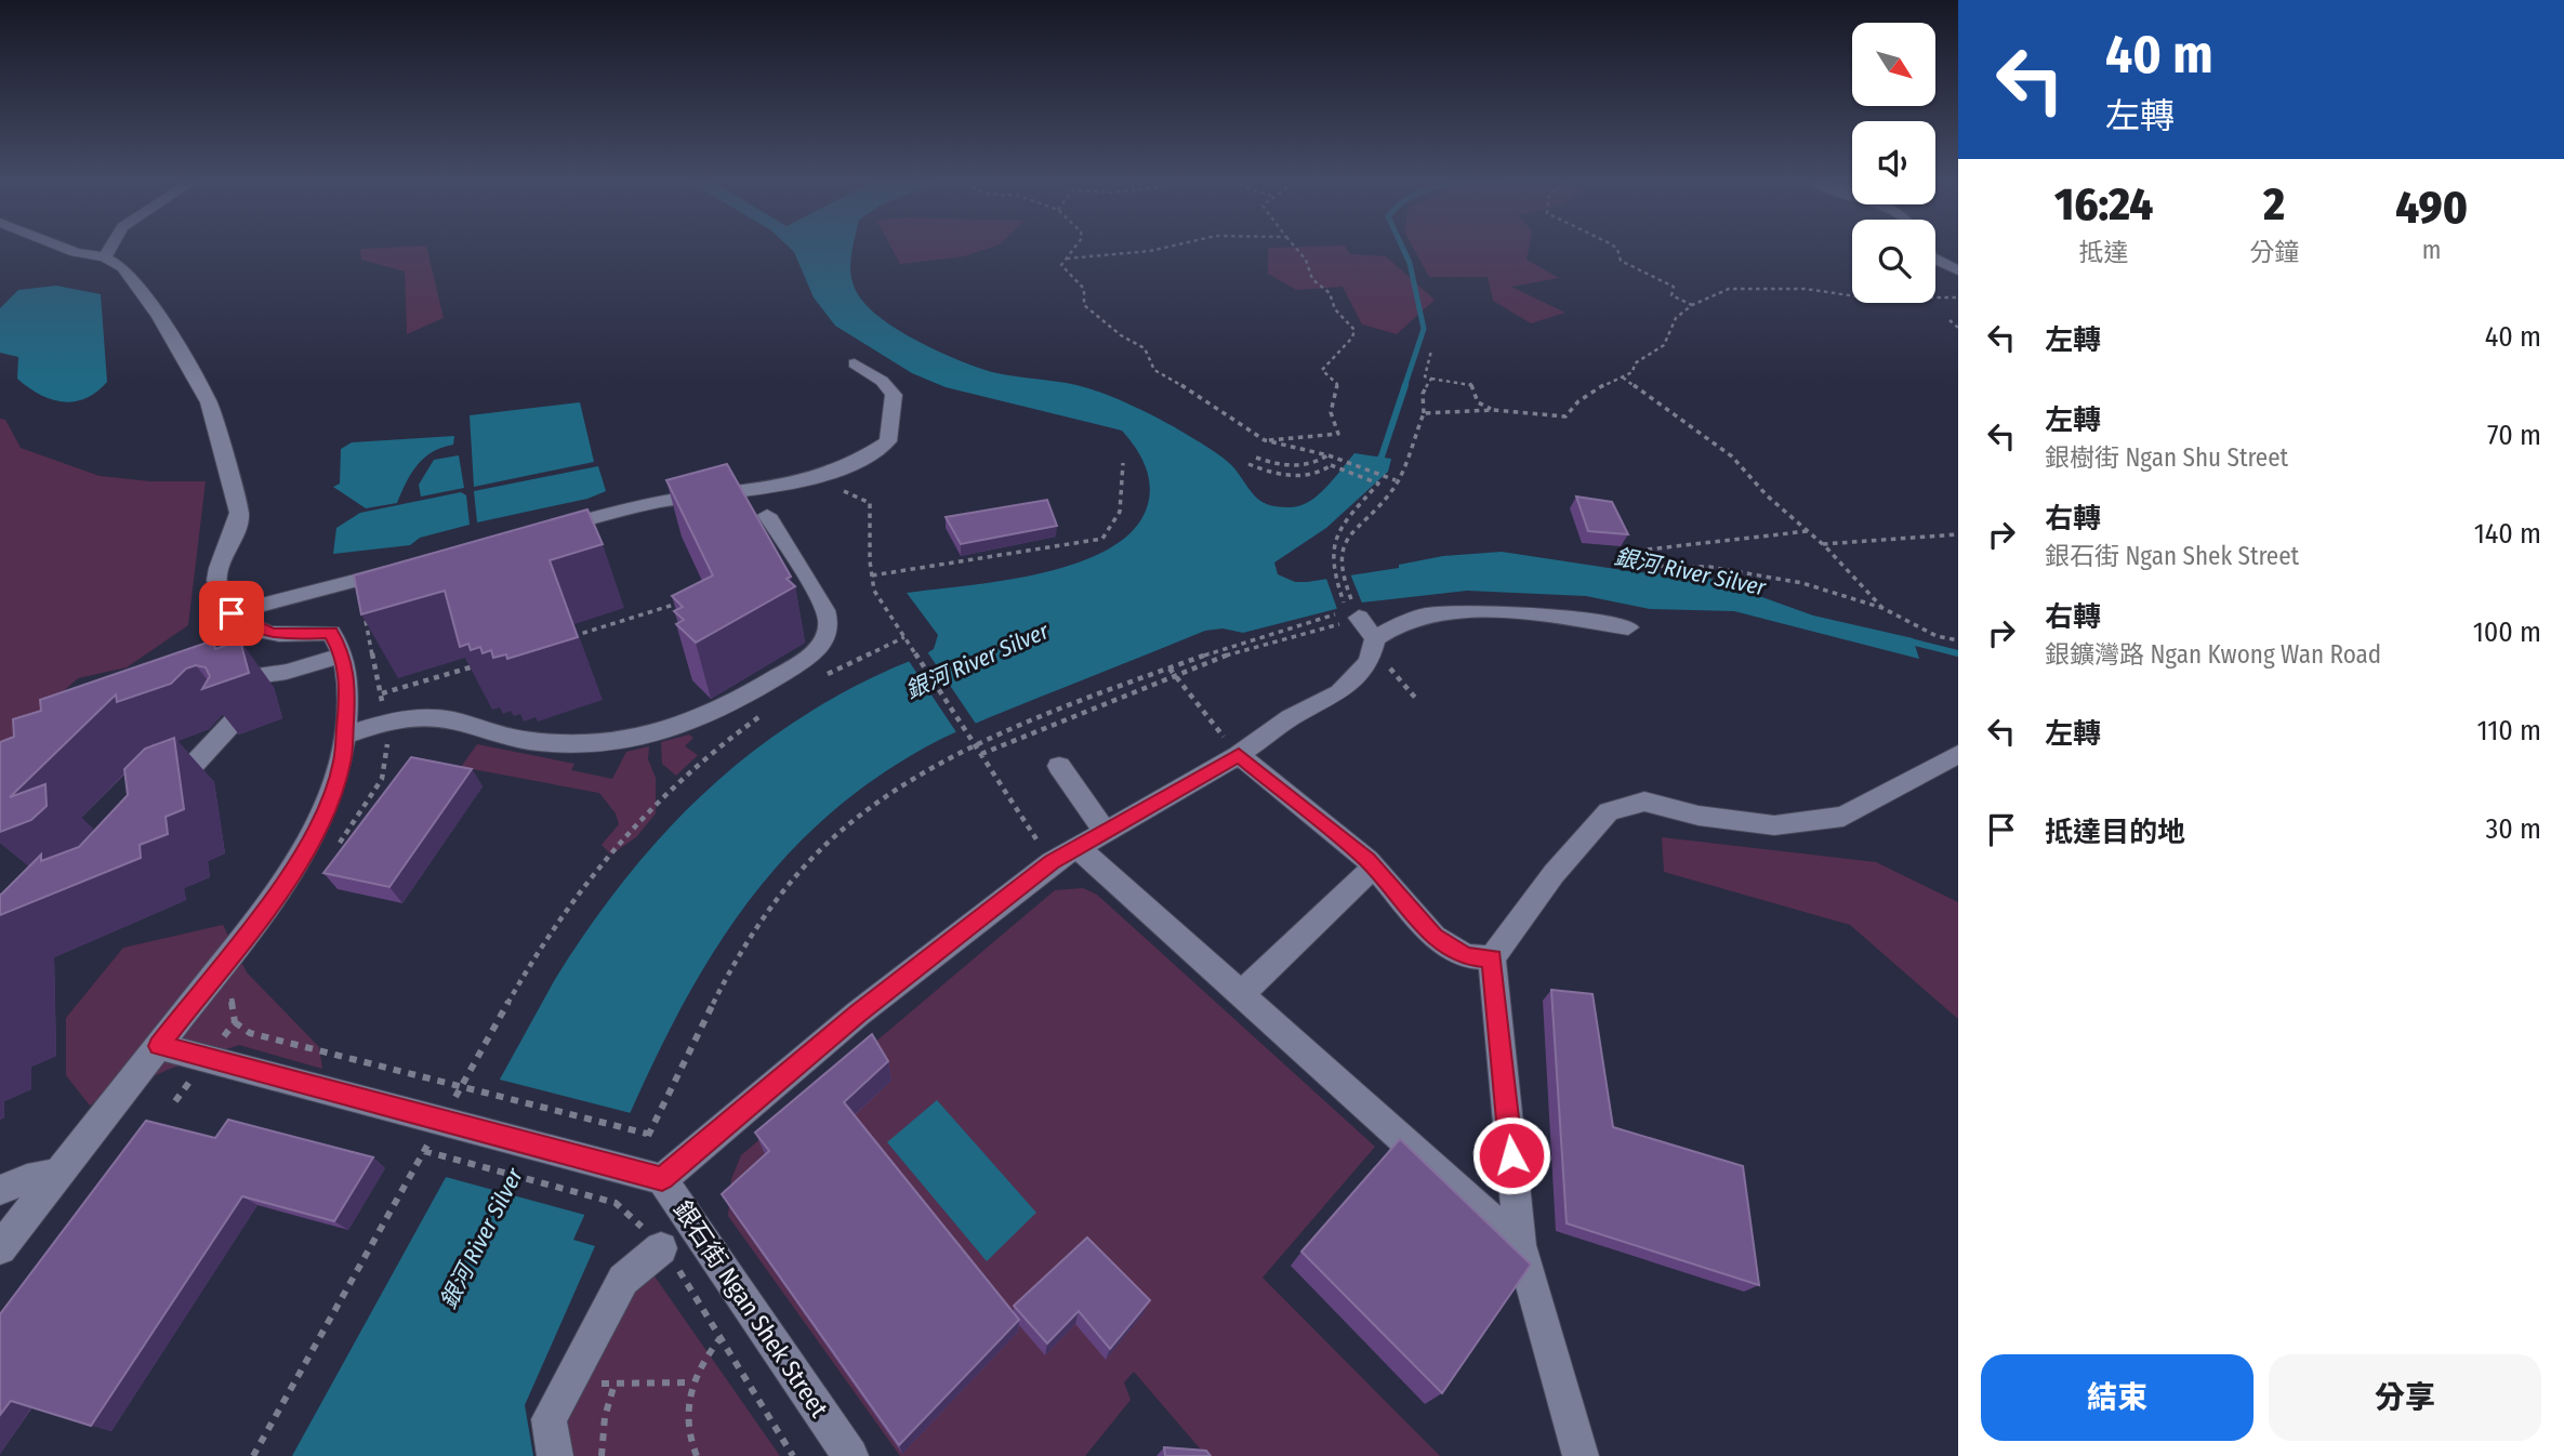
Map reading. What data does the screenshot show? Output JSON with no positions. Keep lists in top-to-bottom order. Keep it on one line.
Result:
{"streets":{"street":["銀石街 Ngan Shek Street"]},"water":["銀河 River Silver"],"north":"bottom right","page":{"turn":["40 m","左轉"],"eta":["16:24","抵達","2","分鐘","490","m"],"list":[{"name":"左轉","value":"40 m"},{"name":"左轉","note":"銀樹街 Ngan Shu Street","value":"70 m"},{"name":"右轉","note":"銀石街 Ngan Shek Street","value":"140 m"},{"name":"右轉","note":"銀鑛灣路 Ngan Kwong Wan Road","value":"100 m"},{"name":"左轉","value":"110 m"},{"name":"抵達目的地","value":"30 m"}],"buttons":["結束","分享"]}}
